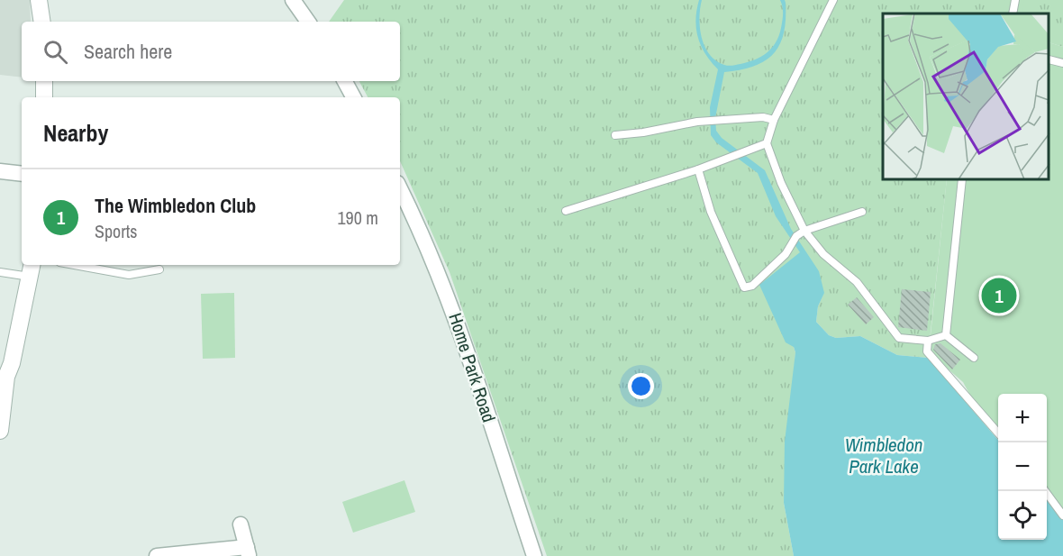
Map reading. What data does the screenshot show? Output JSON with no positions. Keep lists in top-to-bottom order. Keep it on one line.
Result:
{"streets":{"street":["Home Park Road"]},"water":["Wimbledon Park Lake"],"page":{"search":"Search here","heading":"Nearby","list":[{"mark":"1","name":"The Wimbledon Club","note":"Sports","value":"190 m"}],"pins":"1","map_buttons":["+","−"]}}
